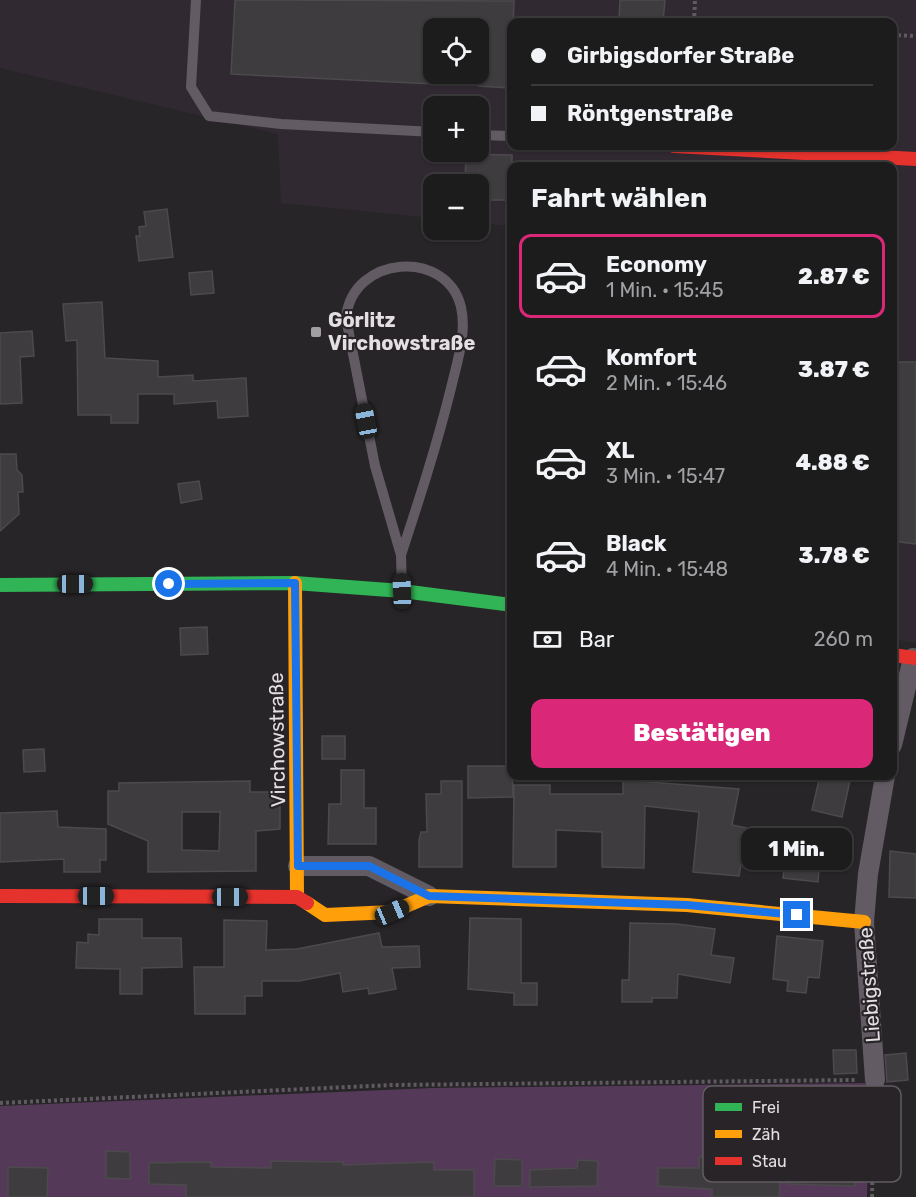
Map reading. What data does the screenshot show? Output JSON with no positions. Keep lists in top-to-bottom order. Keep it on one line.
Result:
{"streets":{"street":["Virchowstraße","Liebigstraße"]},"places":{"transit":["Görlitz Virchowstraße"]},"legend":["Frei","Zäh","Stau"],"page":{"map_buttons":["+","−"],"banner":["Girbigsdorfer Straße","Röntgenstraße"],"heading":"Fahrt wählen","list":[{"name":"Economy","note":"1 Min. · 15:45","value":"2.87 €"},{"name":"Komfort","note":"2 Min. · 15:46","value":"3.87 €"},{"name":"XL","note":"3 Min. · 15:47","value":"4.88 €"},{"name":"Black","note":"4 Min. · 15:48","value":"3.78 €"}],"pay":["Bar","260 m"],"buttons":"Bestätigen","bubble":"1 Min."}}
